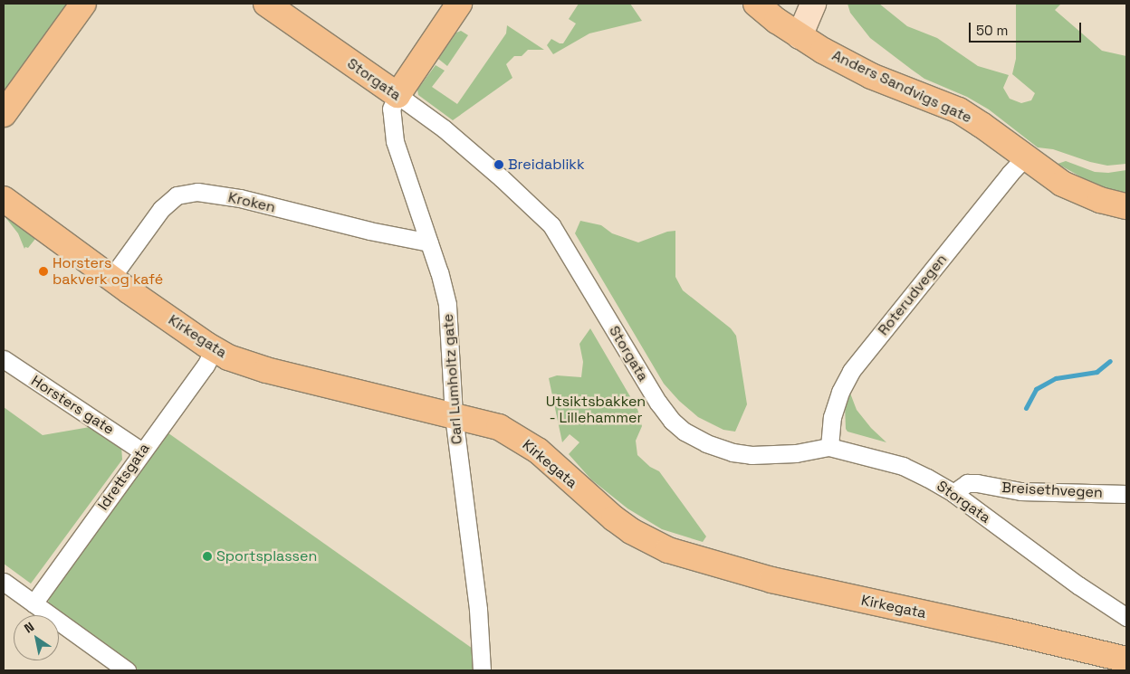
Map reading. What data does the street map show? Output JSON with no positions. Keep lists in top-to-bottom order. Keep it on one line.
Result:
{"streets":{"main road":["Storgata","Anders Sandvigs gate","Kirkegata"],"street":["Kroken","Roterudvegen","Carl Lumholtz gate","Horsters gate","Idrettsgata","Breisethvegen"]},"crossings":[["Storgata","Roterudvegen"],["Storgata","Carl Lumholtz gate"],["Storgata","Breisethvegen"],["Anders Sandvigs gate","Roterudvegen"],["Kroken","Kirkegata"],["Kroken","Carl Lumholtz gate"],["Kirkegata","Carl Lumholtz gate"],["Kirkegata","Idrettsgata"],["Horsters gate","Idrettsgata"]],"parks":["Utsiktsbakken - Lillehammer"],"places":["Breidablikk","Horsters bakverk og kafé","Sportsplassen"],"scale_bar":"50 m","north":"top left"}
